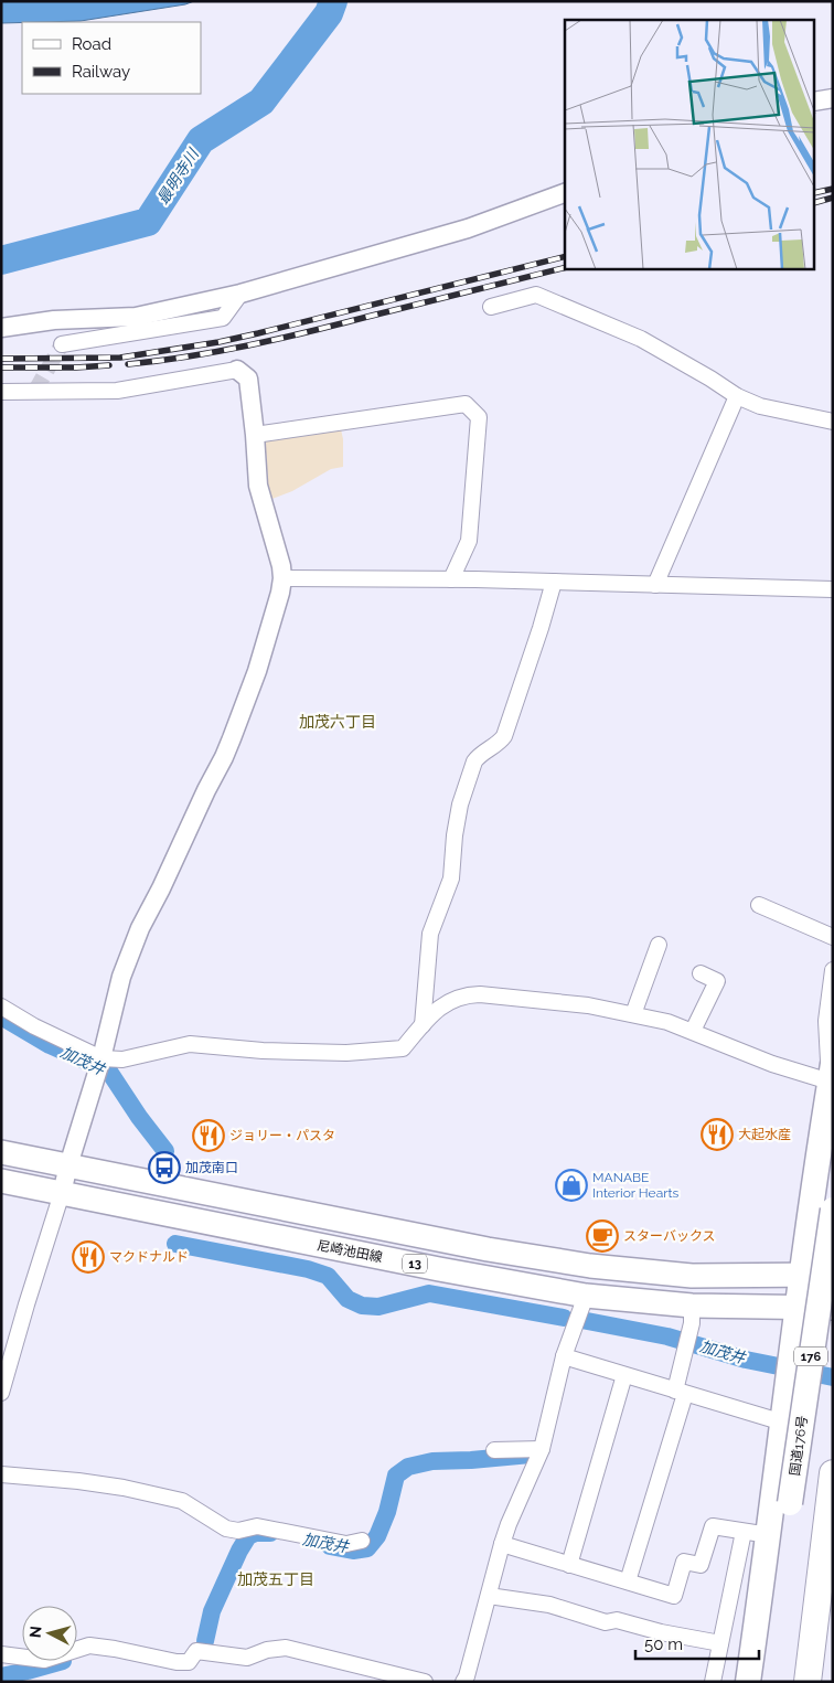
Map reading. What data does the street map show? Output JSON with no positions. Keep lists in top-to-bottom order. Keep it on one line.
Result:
{"streets":{"highway":["176","国道176号"],"main road":["尼崎池田線","13"]},"districts":["加茂六丁目","加茂五丁目"],"water":["最明寺川","加茂井"],"places":{"restaurant":["大起水産","ジョリー・パスタ","マクドナルド"],"bus stop":["加茂南口"],"shop":["MANABE Interior Hearts"],"cafe":["スターバックス"]},"legend":["Road","Railway"],"scale_bar":"50 m","north":"left"}
